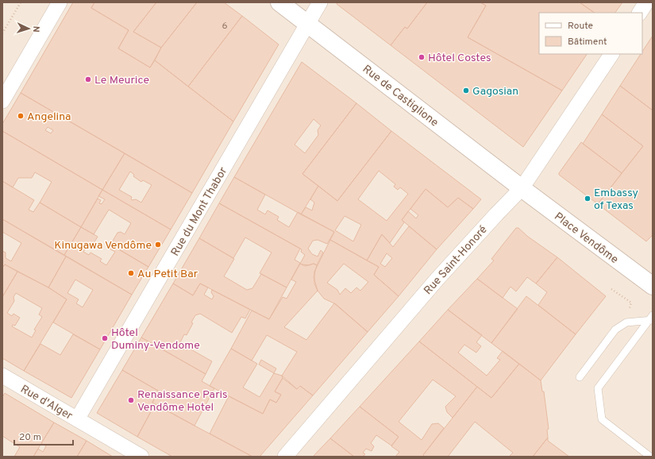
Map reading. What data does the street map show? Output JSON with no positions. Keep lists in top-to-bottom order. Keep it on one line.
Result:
{"streets":{"street":["Rue de Castiglione","Rue du Mont Thabor","Place Vendôme","Rue Saint-Honoré","Rue d'Alger"]},"crossings":[["Rue de Castiglione","Rue du Mont Thabor"],["Rue de Castiglione","Place Vendôme"],["Rue de Castiglione","Rue Saint-Honoré"],["Rue du Mont Thabor","Rue d'Alger"],["Place Vendôme","Rue Saint-Honoré"]],"places":["Hôtel Costes","Le Meurice","Gagosian","Angelina","Embassy of Texas","Kinugawa Vendôme","Au Petit Bar","Hôtel Duminy-Vendome","Renaissance Paris Vendôme Hotel"],"house_numbers":["6"],"legend":["Route","Bâtiment"],"scale_bar":"20 m","north":"right"}
